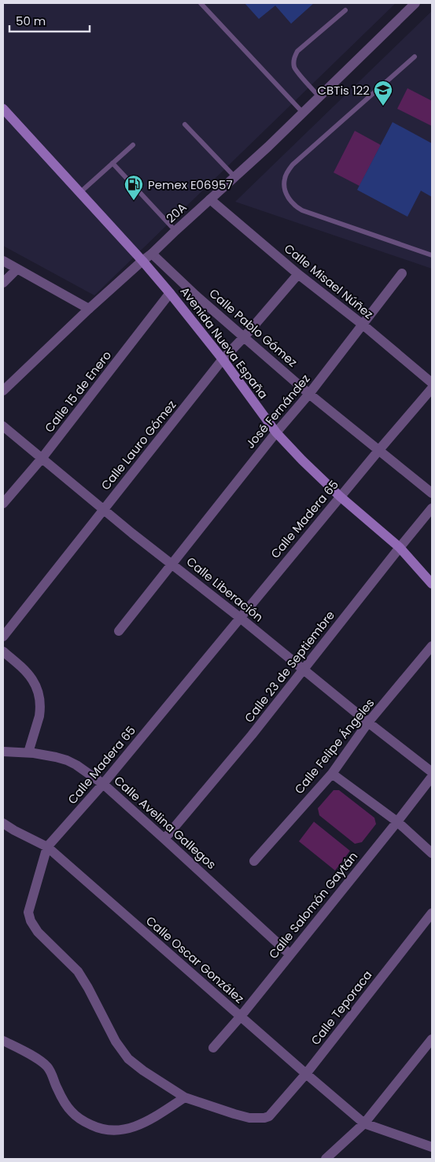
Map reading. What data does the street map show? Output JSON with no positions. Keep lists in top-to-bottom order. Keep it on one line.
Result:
{"streets":{"main road":["Avenida Nueva España"],"street":["20A","Calle Misael Núñez","Calle Pablo Gómez","Calle 15 de Enero","José Fernández","Calle Lauro Gómez","Calle Madera 65","Calle Liberación","Calle 23 de Septiembre","Calle Felipe Ángeles","Calle Avelina Gallegos","Calle Salomón Gaytán","Calle Oscar González","Calle Teporaca"]},"crossings":[["20A","Calle Misael Núñez"],["20A","Calle Pablo Gómez"],["20A","Avenida Nueva España"],["Calle Misael Núñez","José Fernández"],["Calle Misael Núñez","Calle Lauro Gómez"],["Calle Pablo Gómez","José Fernández"],["Calle Pablo Gómez","Calle Lauro Gómez"],["Calle Pablo Gómez","Calle Madera 65"],["Avenida Nueva España","Calle 15 de Enero"],["Avenida Nueva España","José Fernández"],["Avenida Nueva España","Calle Lauro Gómez"],["Avenida Nueva España","Calle Madera 65"],["Avenida Nueva España","Calle 23 de Septiembre"],["Calle 15 de Enero","Calle Liberación"],["José Fernández","Calle Liberación"],["Calle Lauro Gómez","Calle Liberación"],["Calle Madera 65","Calle Liberación"],["Calle Madera 65","Calle Avelina Gallegos"],["Calle Madera 65","Calle Oscar González"],["Calle Madera 65","Calle Teporaca"],["Calle Liberación","Calle 23 de Septiembre"],["Calle Liberación","Calle Felipe Ángeles"],["Calle 23 de Septiembre","Calle Avelina Gallegos"],["Calle Avelina Gallegos","Calle Salomón Gaytán"],["Calle Salomón Gaytán","Calle Oscar González"],["Calle Oscar González","Calle Teporaca"]],"places":{"school or university":["CBTis 122"],"fuel station":["Pemex E06957"]},"scale_bar":"50 m"}
